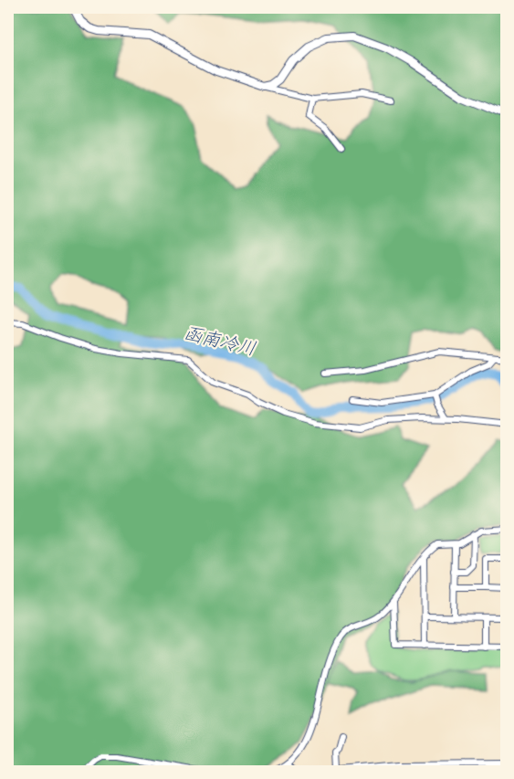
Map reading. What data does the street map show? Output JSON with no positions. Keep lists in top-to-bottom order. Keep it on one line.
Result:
{"water":["函南冷川"]}
